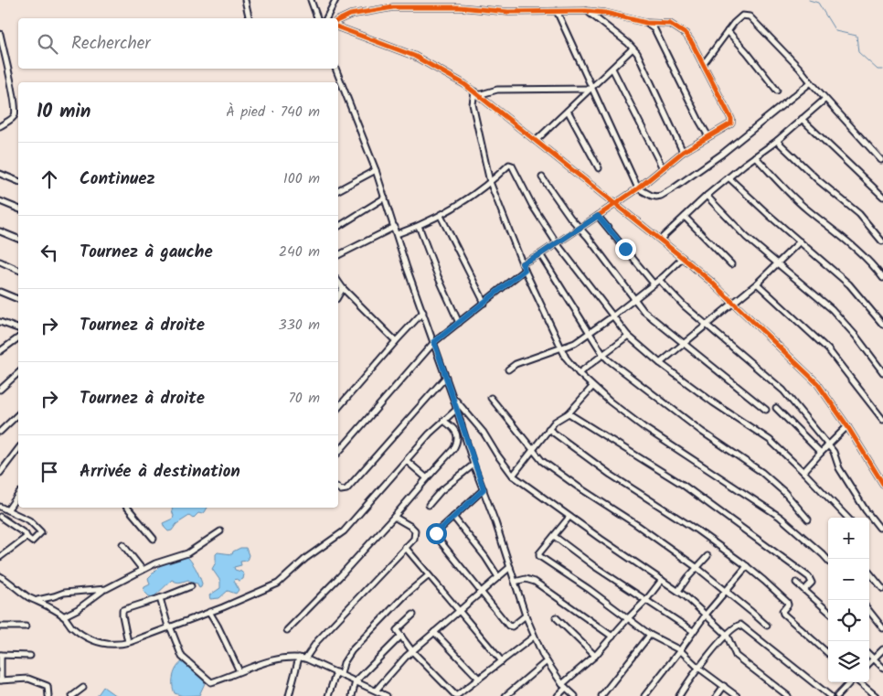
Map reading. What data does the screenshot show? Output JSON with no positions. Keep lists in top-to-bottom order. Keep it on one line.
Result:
{"page":{"search":"Rechercher","heading":["10 min","À pied · 740 m"],"list":[["Continuez","100 m"],["Tournez à gauche","240 m"],["Tournez à droite","330 m"],["Tournez à droite","70 m"],"Arrivée à destination"],"map_buttons":["+","−"]}}
